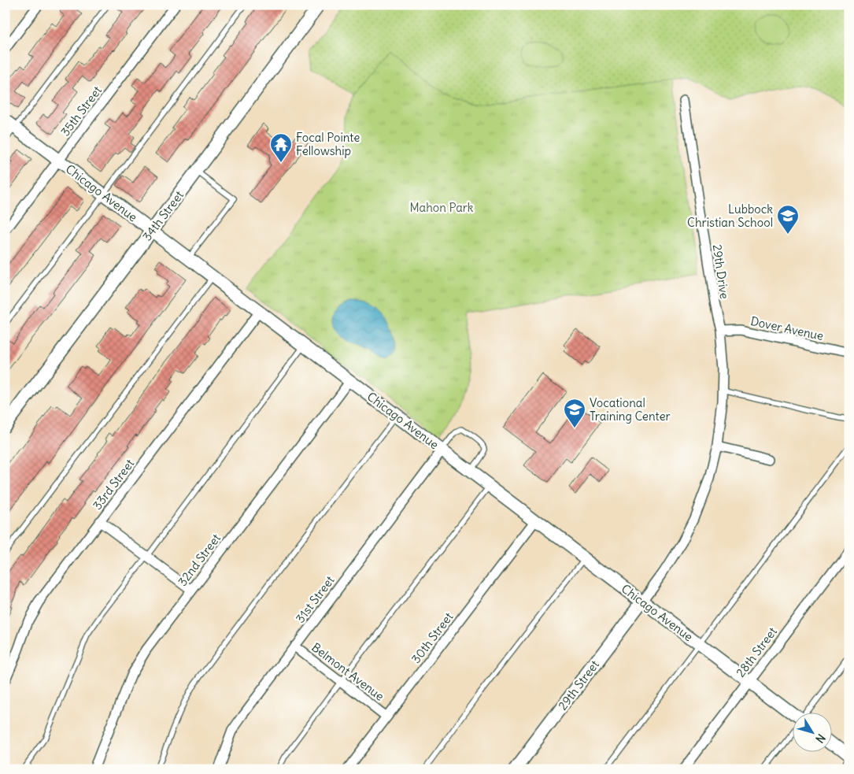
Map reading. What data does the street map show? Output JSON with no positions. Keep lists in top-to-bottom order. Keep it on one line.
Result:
{"streets":{"street":["35th Street","Chicago Avenue","34th Street","29th Drive","Dover Avenue","33rd Street","32nd Street","31st Street","30th Street","28th Street","Belmont Avenue","29th Street"]},"crossings":[["35th Street","Chicago Avenue"],["Chicago Avenue","34th Street"],["Chicago Avenue","29th Drive"],["Chicago Avenue","33rd Street"],["Chicago Avenue","32nd Street"],["Chicago Avenue","31st Street"],["Chicago Avenue","30th Street"],["Chicago Avenue","28th Street"],["Chicago Avenue","29th Street"],["29th Drive","Dover Avenue"],["29th Drive","29th Street"],["31st Street","Belmont Avenue"],["30th Street","Belmont Avenue"]],"parks":["Mahon Park"],"places":{"temple":["Focal Pointe Fellowship"],"school or university":["Lubbock Christian School","Vocational Training Center"]},"north":"bottom right"}
